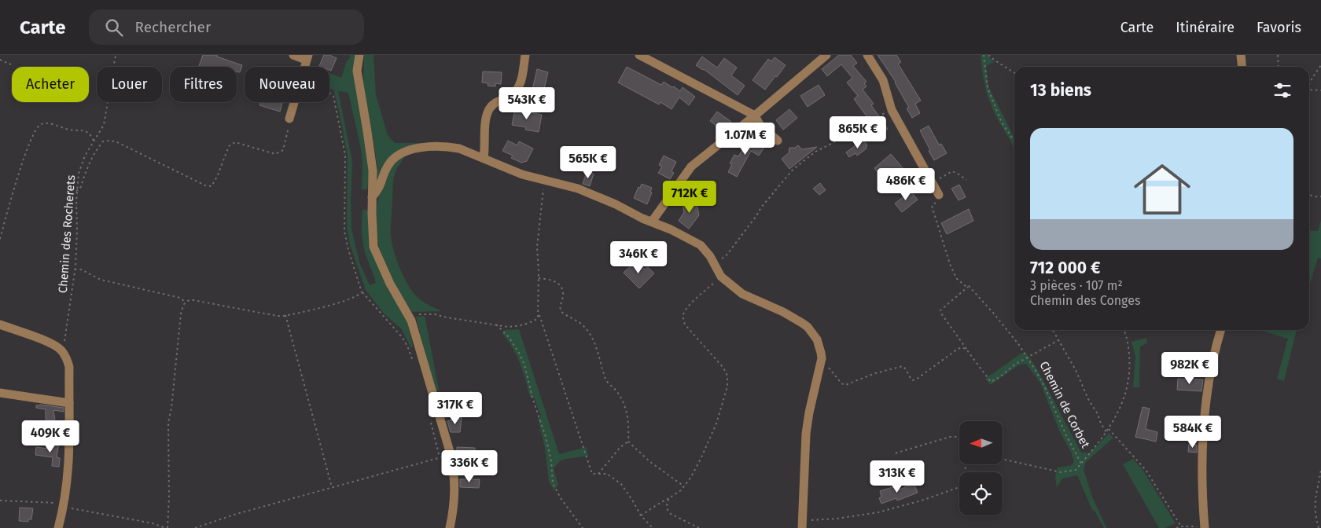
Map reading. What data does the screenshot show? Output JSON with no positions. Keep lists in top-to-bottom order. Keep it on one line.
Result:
{"streets":{"path":["Chemin des Rocherets","Chemin de Corbet"]},"north":"left","page":{"header":"Carte","search":"Rechercher","nav":["Carte","Itinéraire","Favoris"],"chip":["Acheter","Louer","Filtres","Nouveau"],"heading":"13 biens","price":["543K €","865K €","1.07M €","565K €","486K €","712K €","346K €","982K €","317K €","584K €","409K €","336K €","313K €"],"list":[{"name":"712 000 €","note":"3 pièces · 107 m² · Chemin des Conges"}]}}
